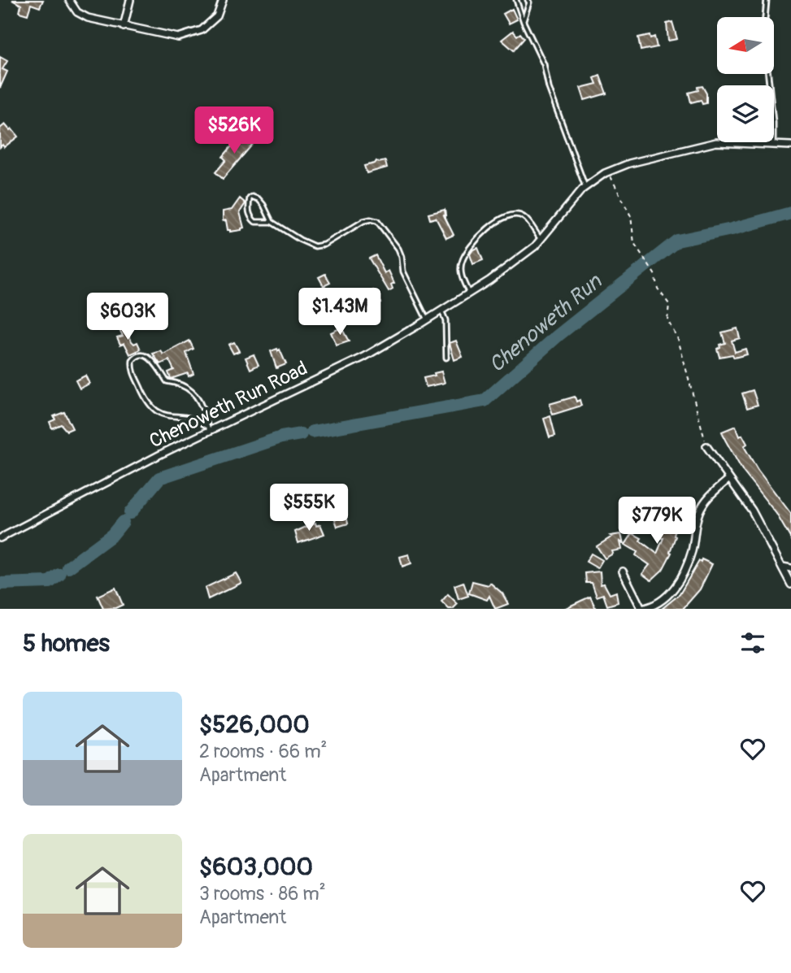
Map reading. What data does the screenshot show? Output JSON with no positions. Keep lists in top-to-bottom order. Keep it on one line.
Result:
{"streets":{"street":["Chenoweth Run Road"]},"water":["Chenoweth Run"],"north":"left","page":{"price":["$526K","$1.43M","$603K","$555K","$779K"],"heading":"5 homes","list":[{"name":"$526,000","note":"2 rooms · 66 m² · Apartment"},{"name":"$603,000","note":"3 rooms · 86 m² · Apartment"}]}}
